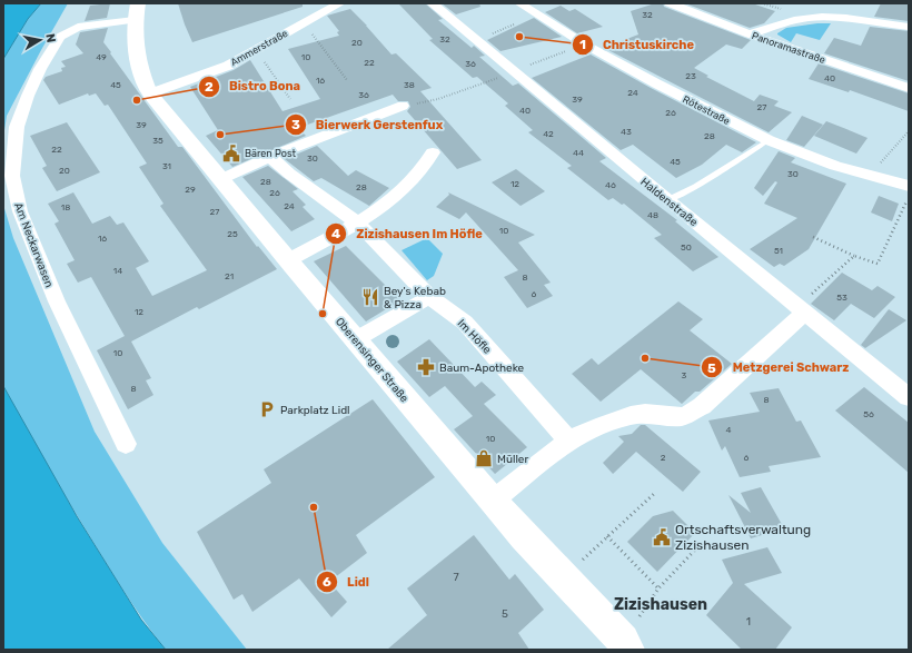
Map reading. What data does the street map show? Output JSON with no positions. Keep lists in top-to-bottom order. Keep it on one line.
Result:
{"streets":{"street":["Ammerstraße","Panoramastraße","Rötestraße","Haldenstraße","Am Neckarwasen","Im Höfle","Oberensinger Straße"]},"crossings":[["Ammerstraße","Oberensinger Straße"],["Am Neckarwasen","Oberensinger Straße"]],"districts":["Zizishausen"],"places":{"other":["Christuskirche","Bistro Bona","Bierwerk Gerstenfux","Zizishausen Im Höfle","Metzgerei Schwarz","Lidl"],"public building":["Bären Post","Ortschaftsverwaltung Zizishausen"],"restaurant":["Bey's Kebab & Pizza"],"pharmacy":["Baum-Apotheke"],"parking":["Parkplatz Lidl"],"shop":["Müller"]},"house_numbers":["32","32","20","49","10","22","36","23","40","16","45","38","24","36","39","27","40","26","39","43","42","28","35","22","44","30","45","31","20","30","28","12","46","28","29","26","24","18","27","48","10","25","16","50","51","14","21","8","6","53","12","10","3","8","8","56","4","10","2","6","7","5","1"],"north":"right"}
